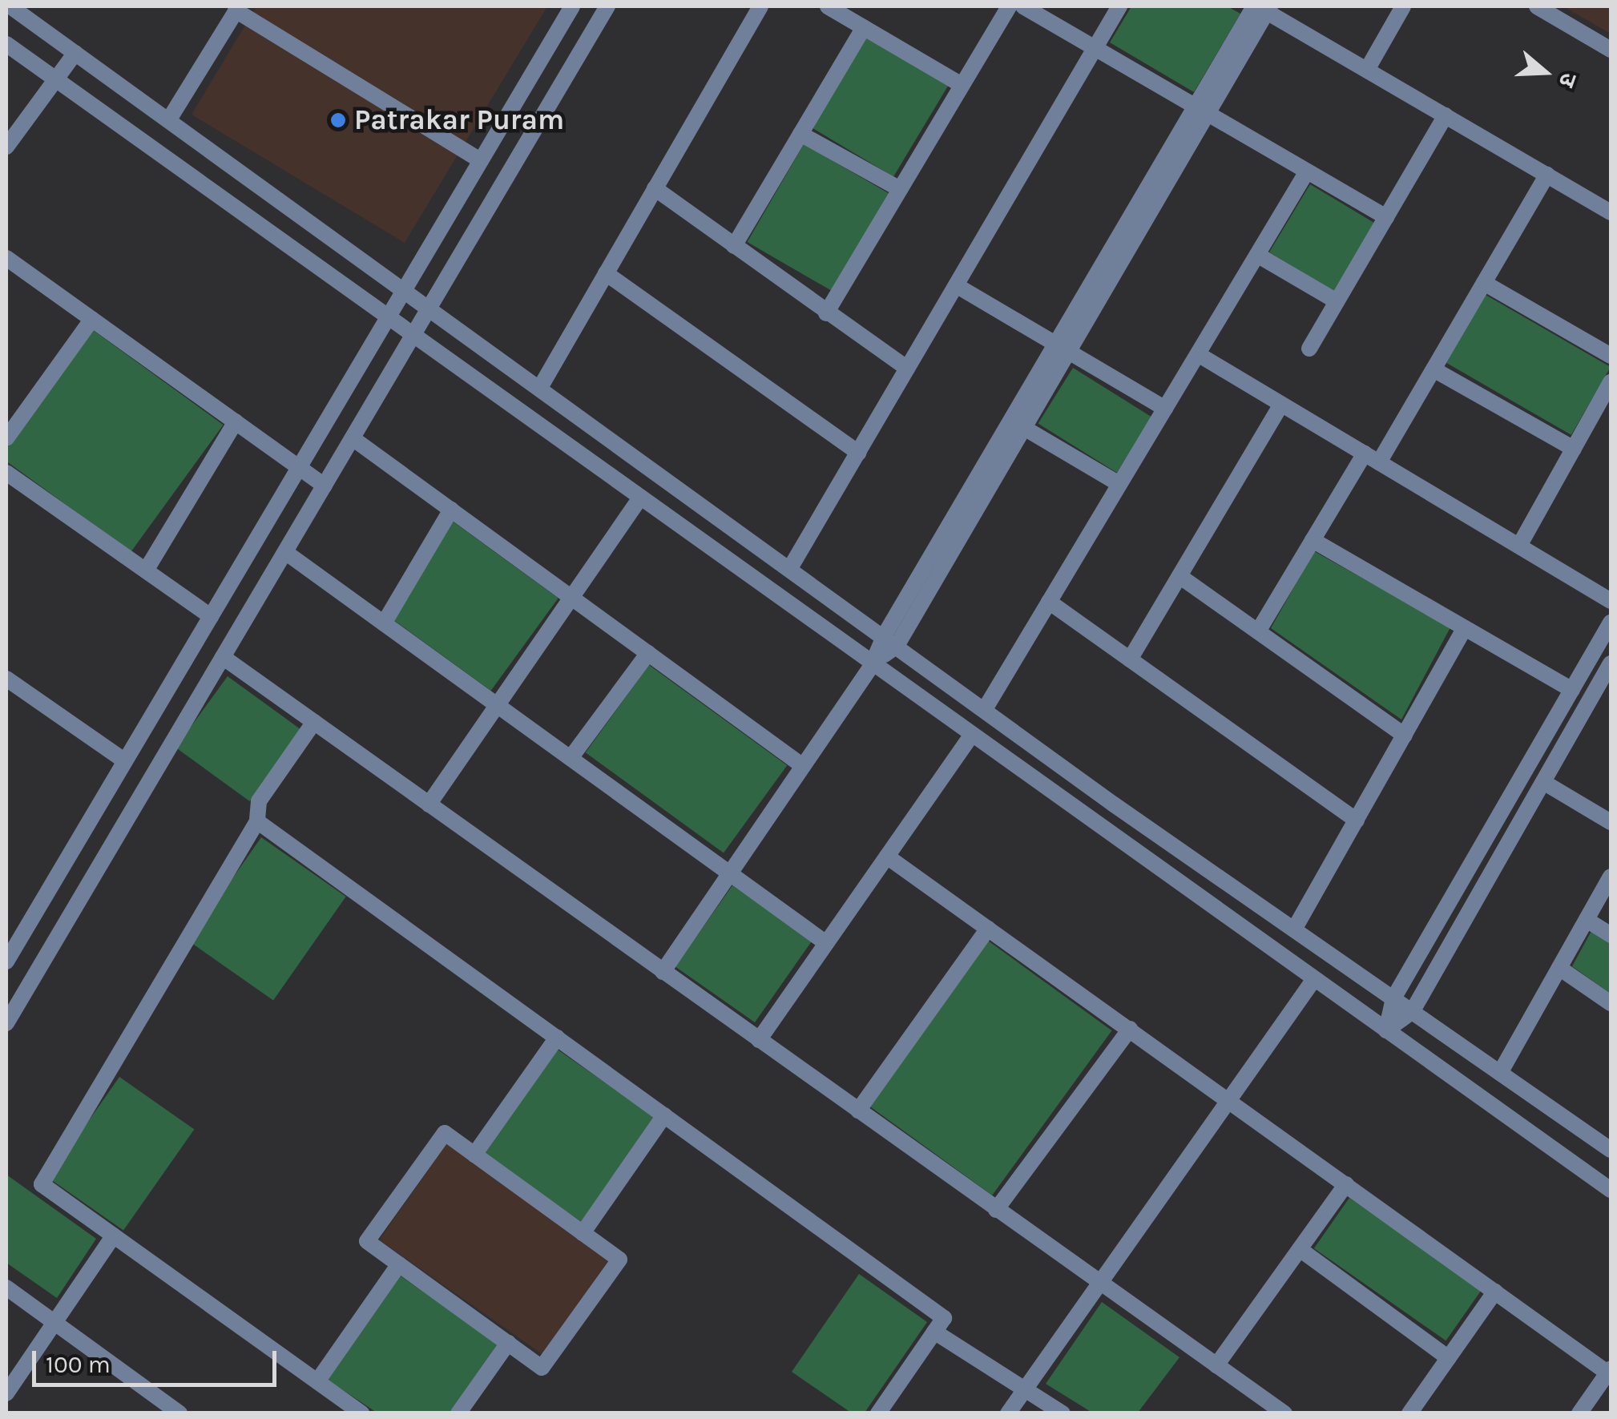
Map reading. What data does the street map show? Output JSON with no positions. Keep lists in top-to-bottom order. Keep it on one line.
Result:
{"places":["Patrakar Puram"],"scale_bar":"100 m","north":"right"}
